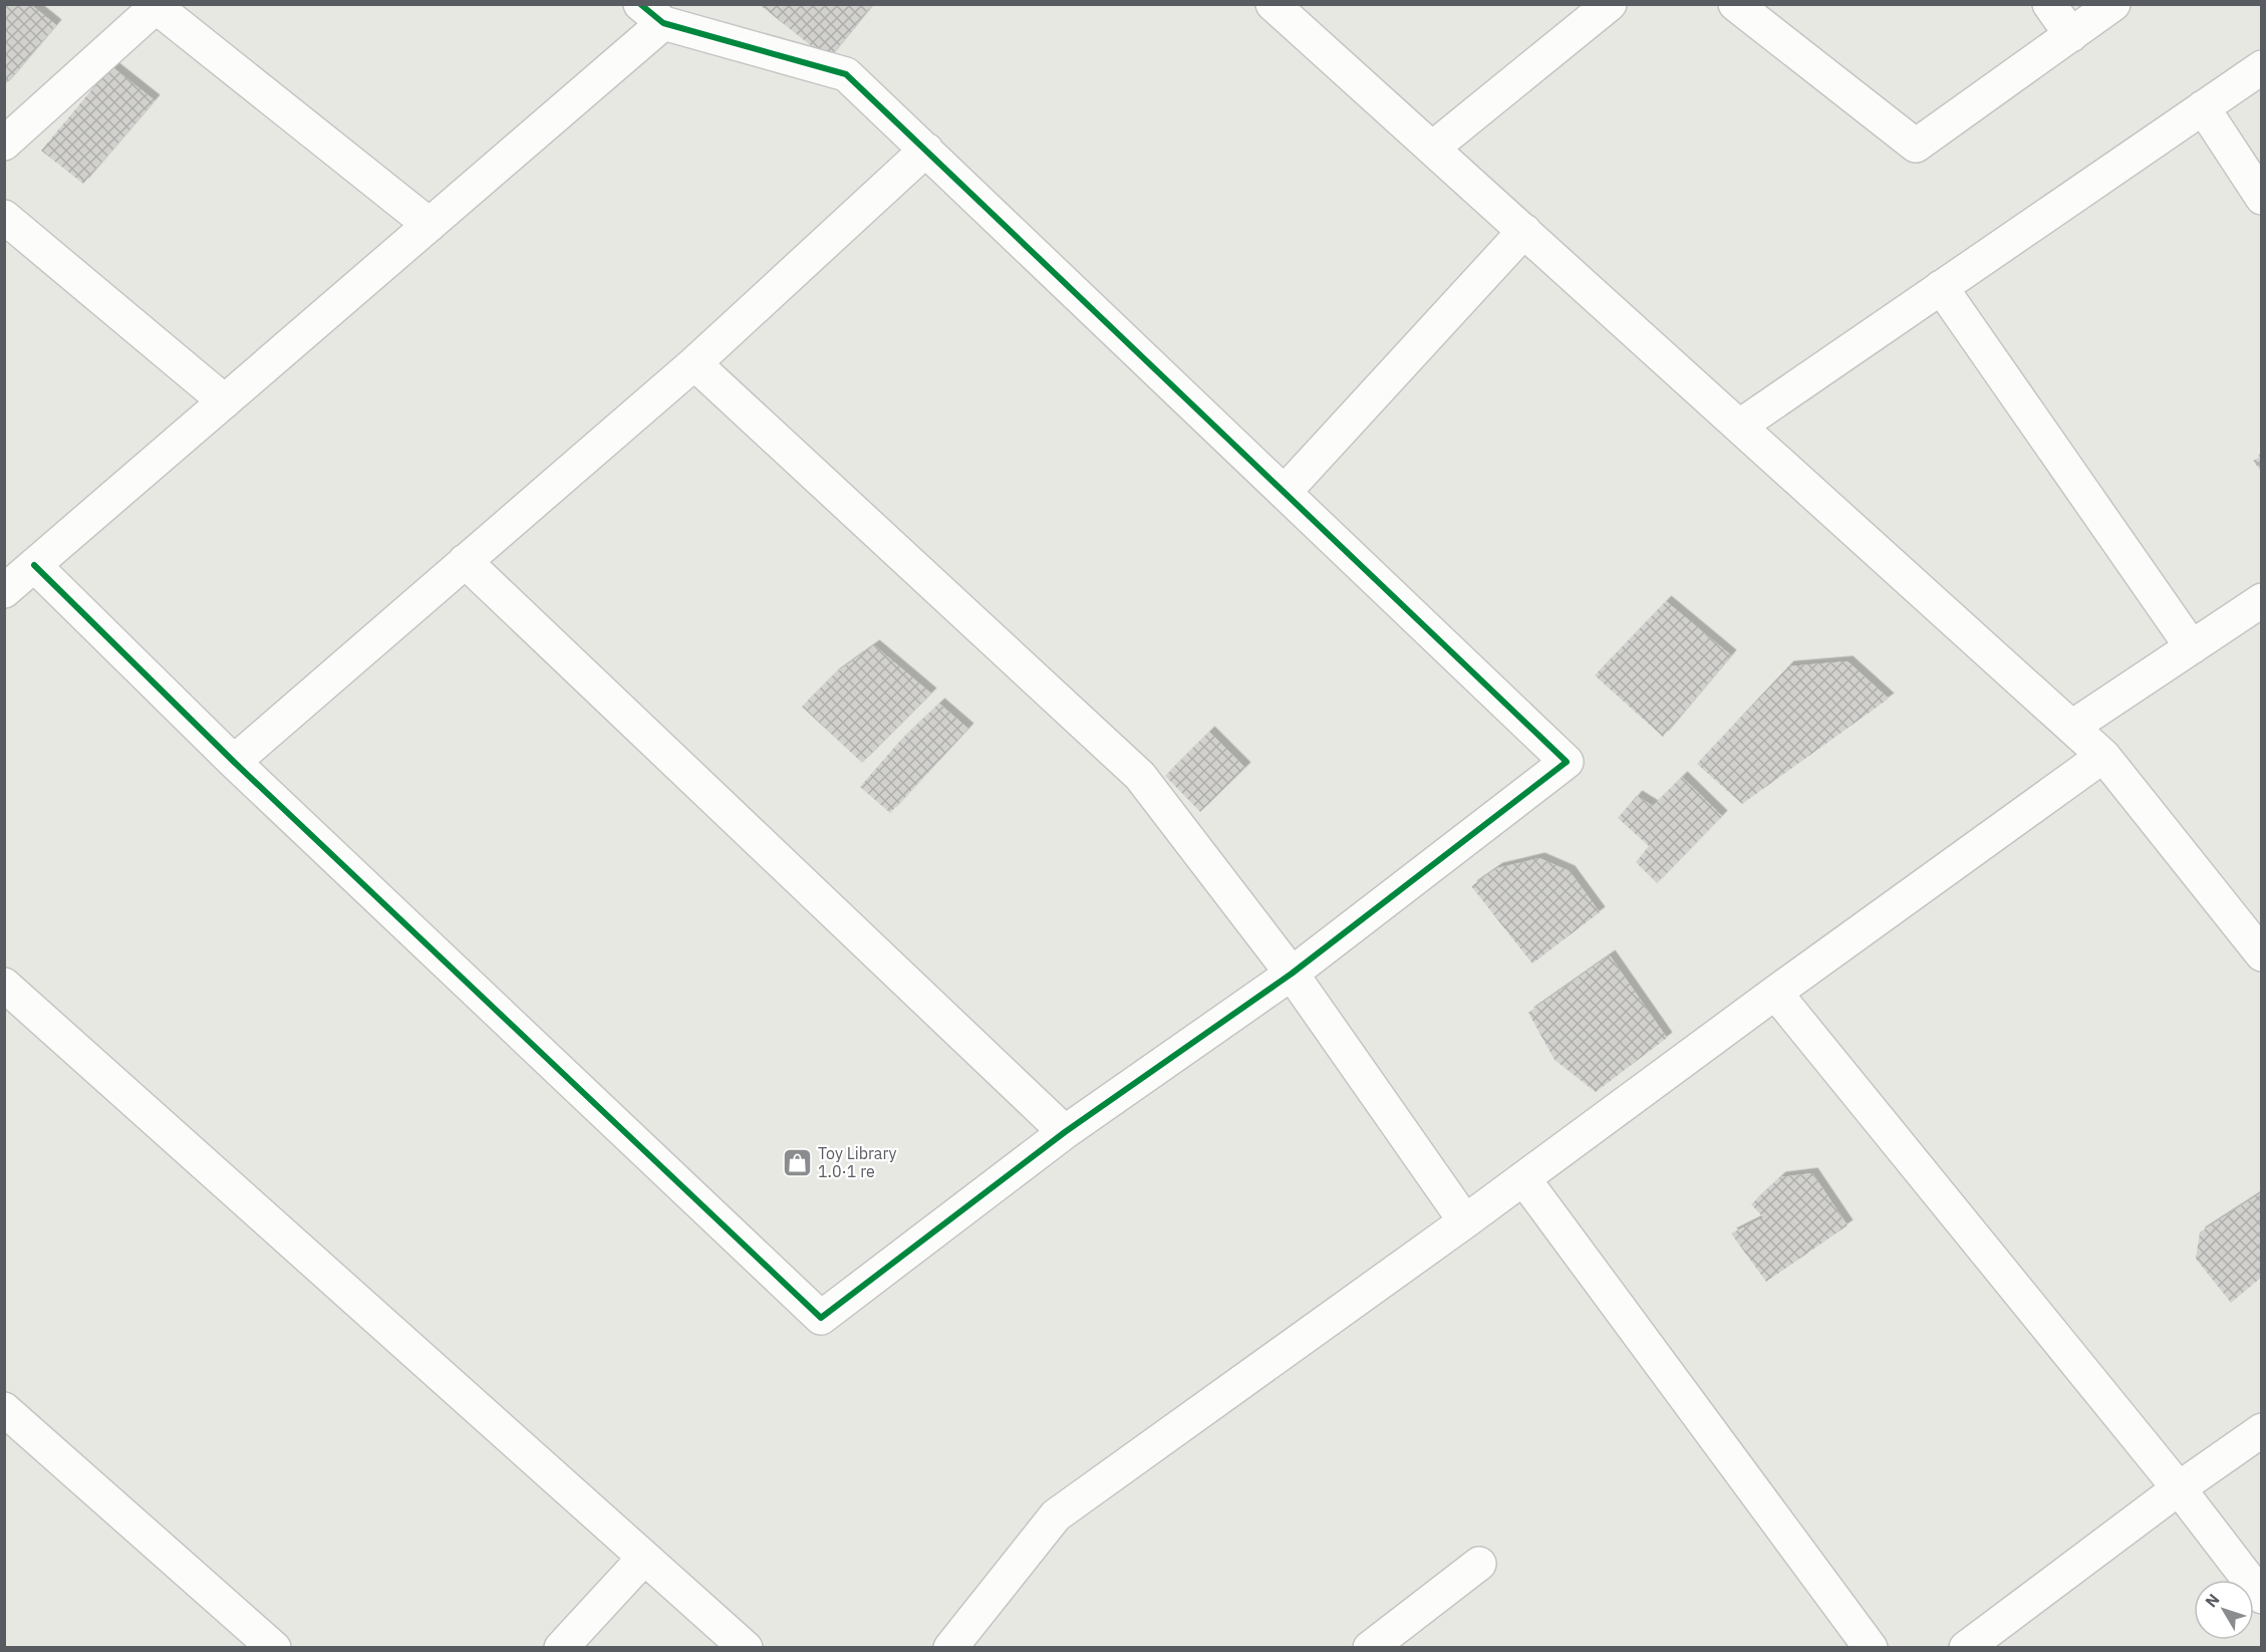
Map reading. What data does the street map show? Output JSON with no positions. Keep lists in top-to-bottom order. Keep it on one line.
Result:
{"places":{"shop":["Toy Library 1.0·1 re"]},"north":"top left"}
